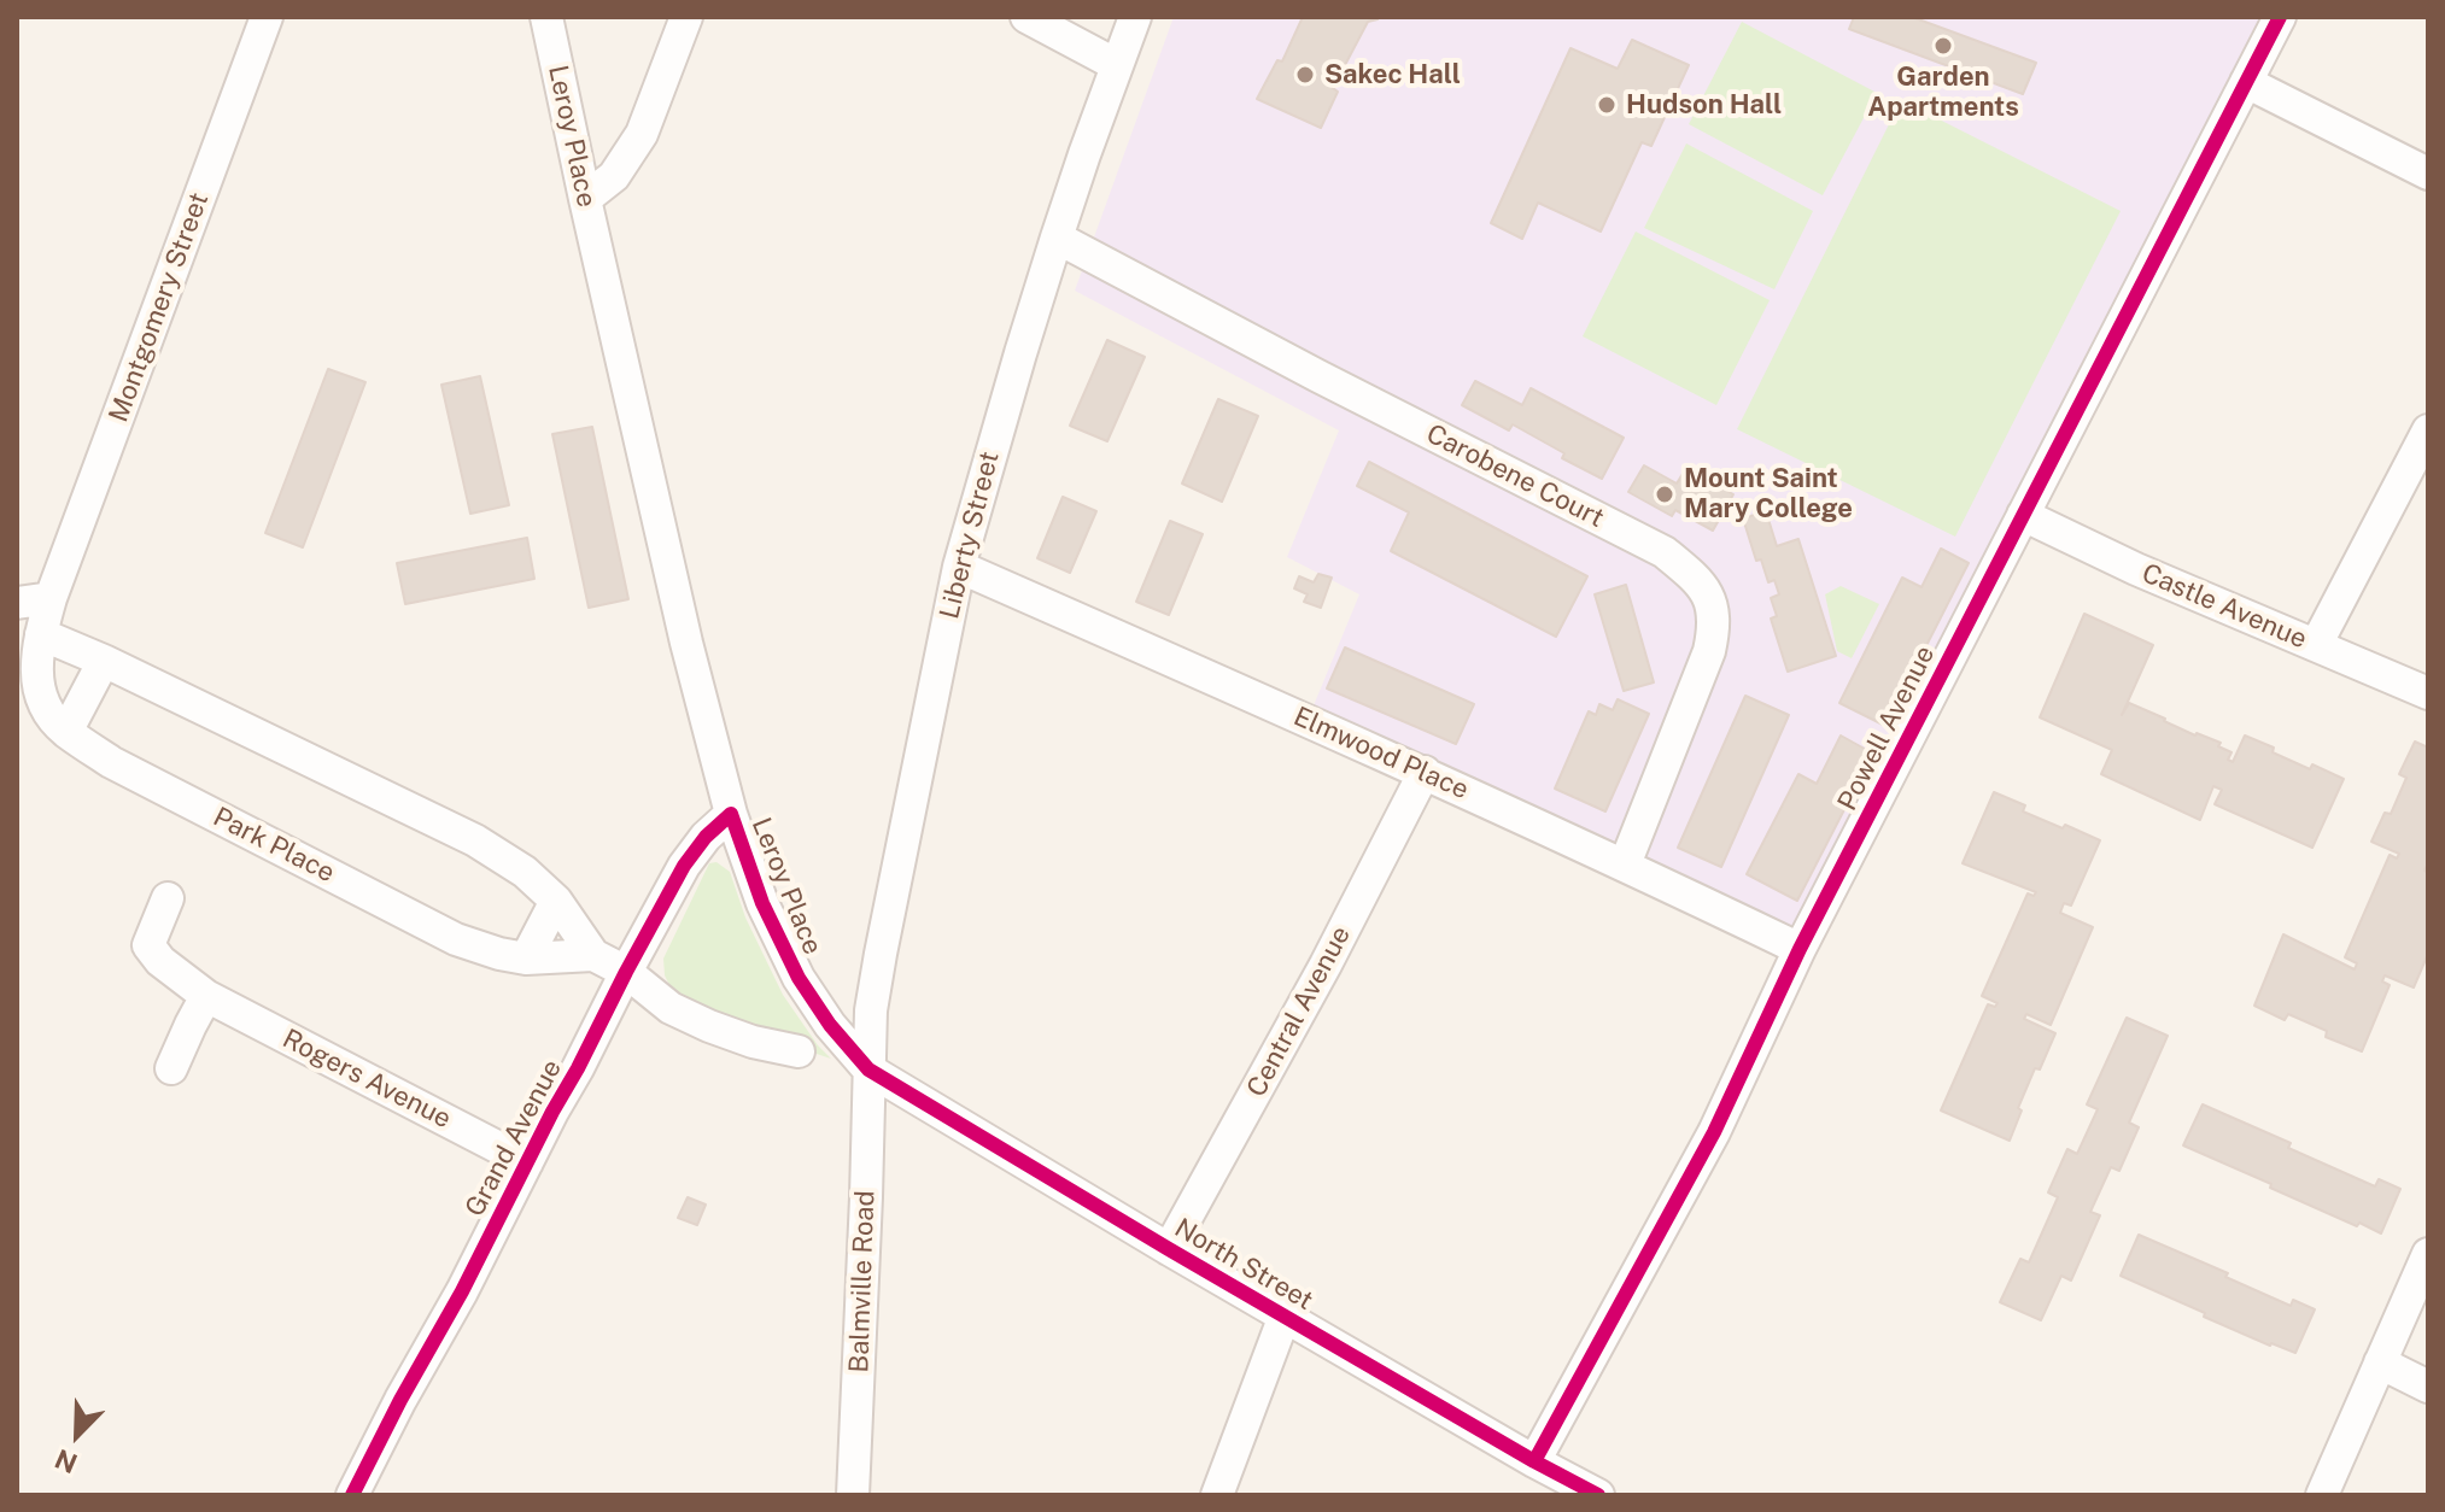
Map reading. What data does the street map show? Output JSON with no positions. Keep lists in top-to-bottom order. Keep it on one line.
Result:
{"streets":{"street":["Leroy Place","Montgomery Street","Carobene Court","Liberty Street","Castle Avenue","Powell Avenue","Elmwood Place","Park Place","Central Avenue","Rogers Avenue","Grand Avenue","North Street","Balmville Road"]},"crossings":[["Leroy Place","Liberty Street"],["Leroy Place","Grand Avenue"],["Leroy Place","North Street"],["Leroy Place","Balmville Road"],["Montgomery Street","Park Place"],["Carobene Court","Liberty Street"],["Carobene Court","Elmwood Place"],["Liberty Street","Elmwood Place"],["Liberty Street","North Street"],["Liberty Street","Balmville Road"],["Castle Avenue","Powell Avenue"],["Powell Avenue","Elmwood Place"],["Powell Avenue","North Street"],["Elmwood Place","Central Avenue"],["Central Avenue","North Street"],["Rogers Avenue","Grand Avenue"],["North Street","Balmville Road"]],"places":["Garden Apartments","Sakec Hall","Hudson Hall","Mount Saint Mary College"],"north":"bottom left"}
